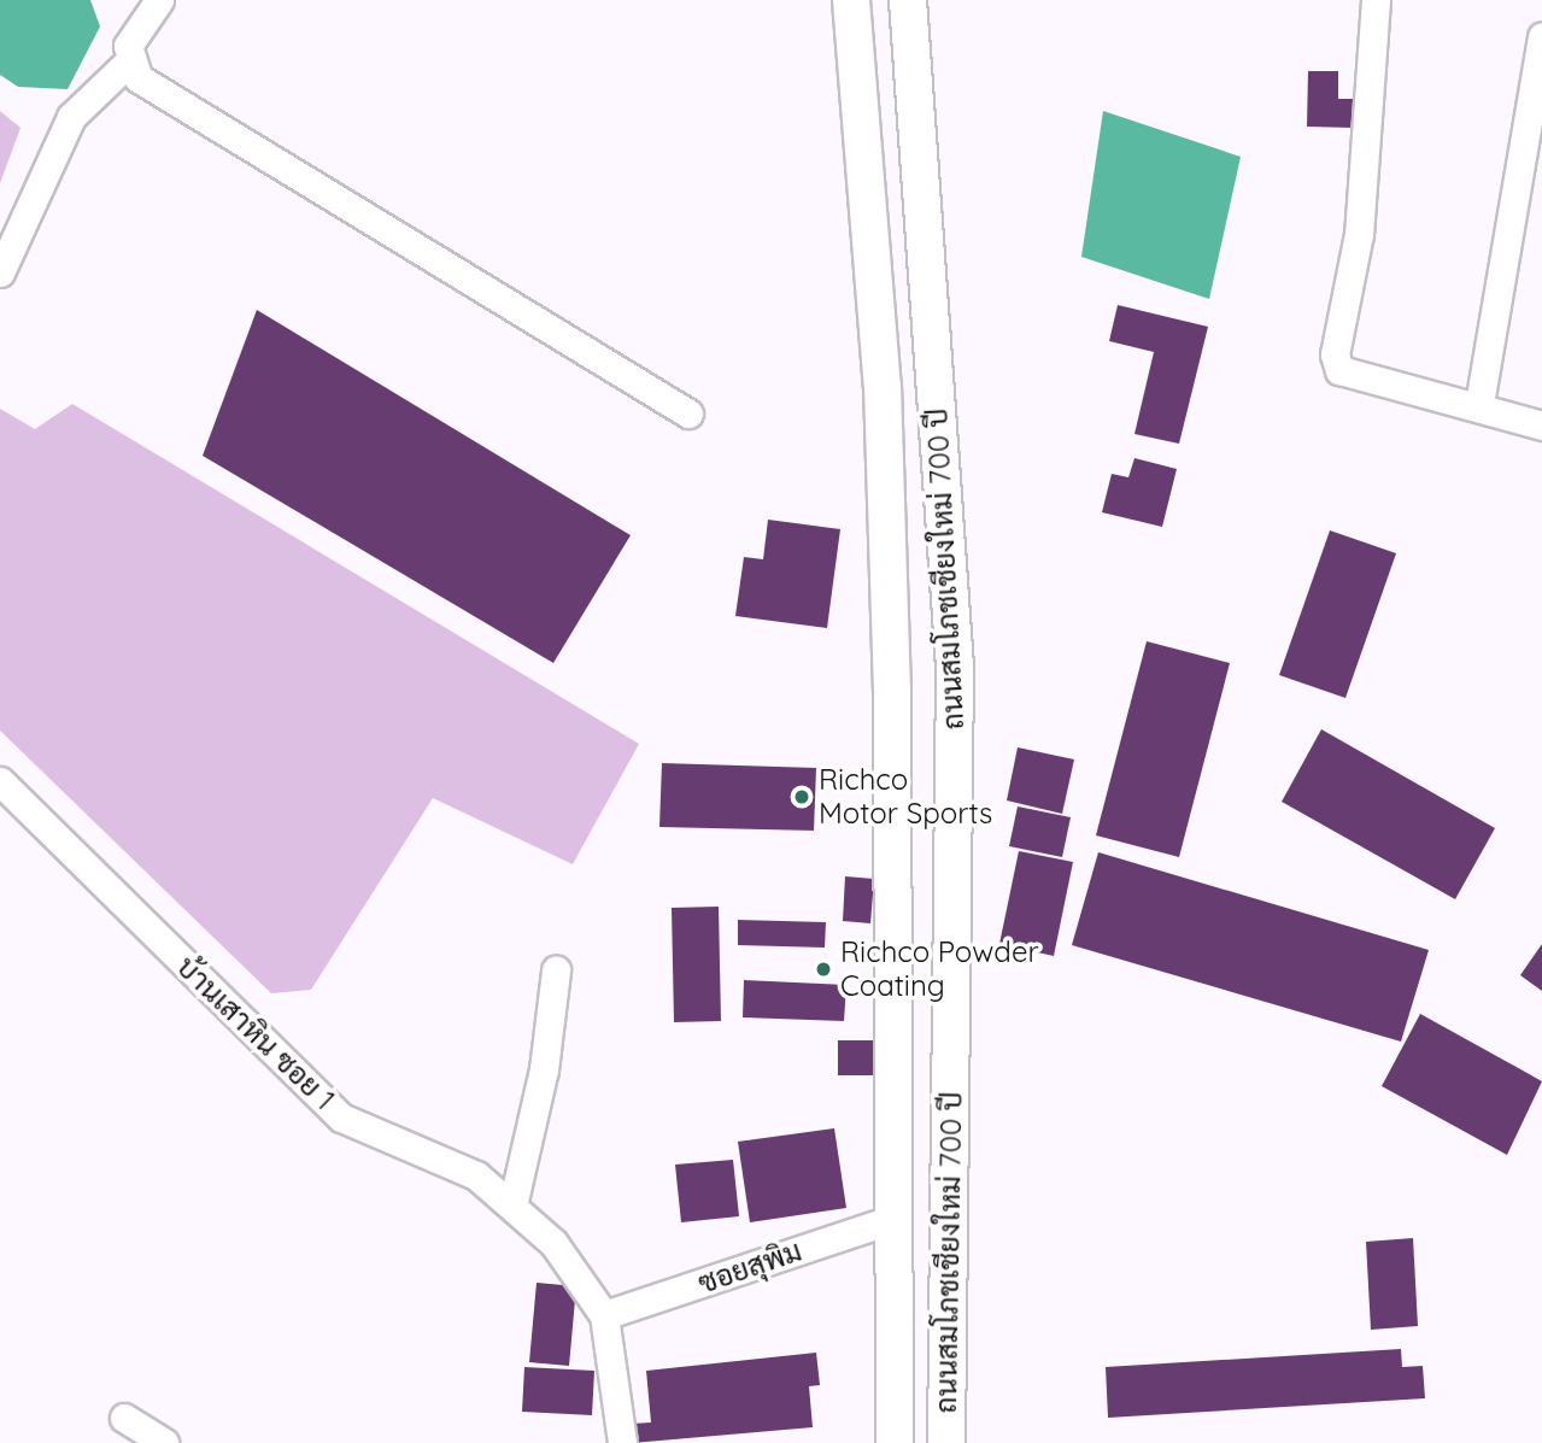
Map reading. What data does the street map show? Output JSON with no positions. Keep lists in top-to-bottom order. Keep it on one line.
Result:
{"streets":{"main road":["ถนนสมโภชเชียงใหม่ 700 ปี"],"street":["บ้านเสาหิน ซอย 1","ซอยสุพิม"]},"crossings":[["ถนนสมโภชเชียงใหม่ 700 ปี","ซอยสุพิม"],["บ้านเสาหิน ซอย 1","ซอยสุพิม"]],"places":["Richco Motor Sports","Richco Powder Coating"]}
